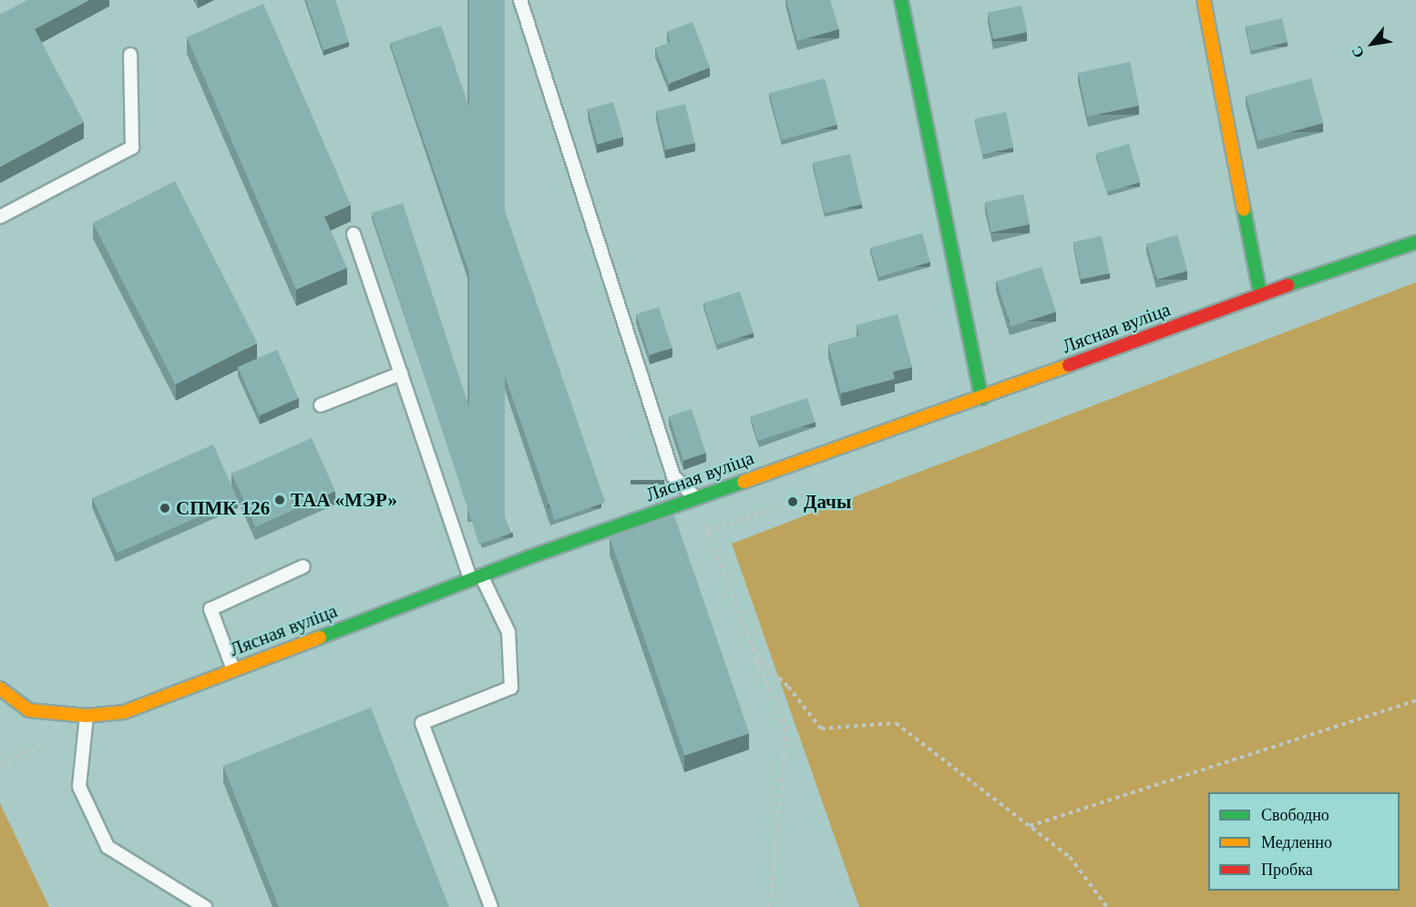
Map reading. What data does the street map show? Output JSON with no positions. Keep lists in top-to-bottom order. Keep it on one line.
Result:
{"streets":{"street":["Лясная вуліца"]},"places":["ТАА «МЭР»","Дачы","СПМК 126"],"legend":["Свободно","Медленно","Пробка"],"north":"bottom left"}
